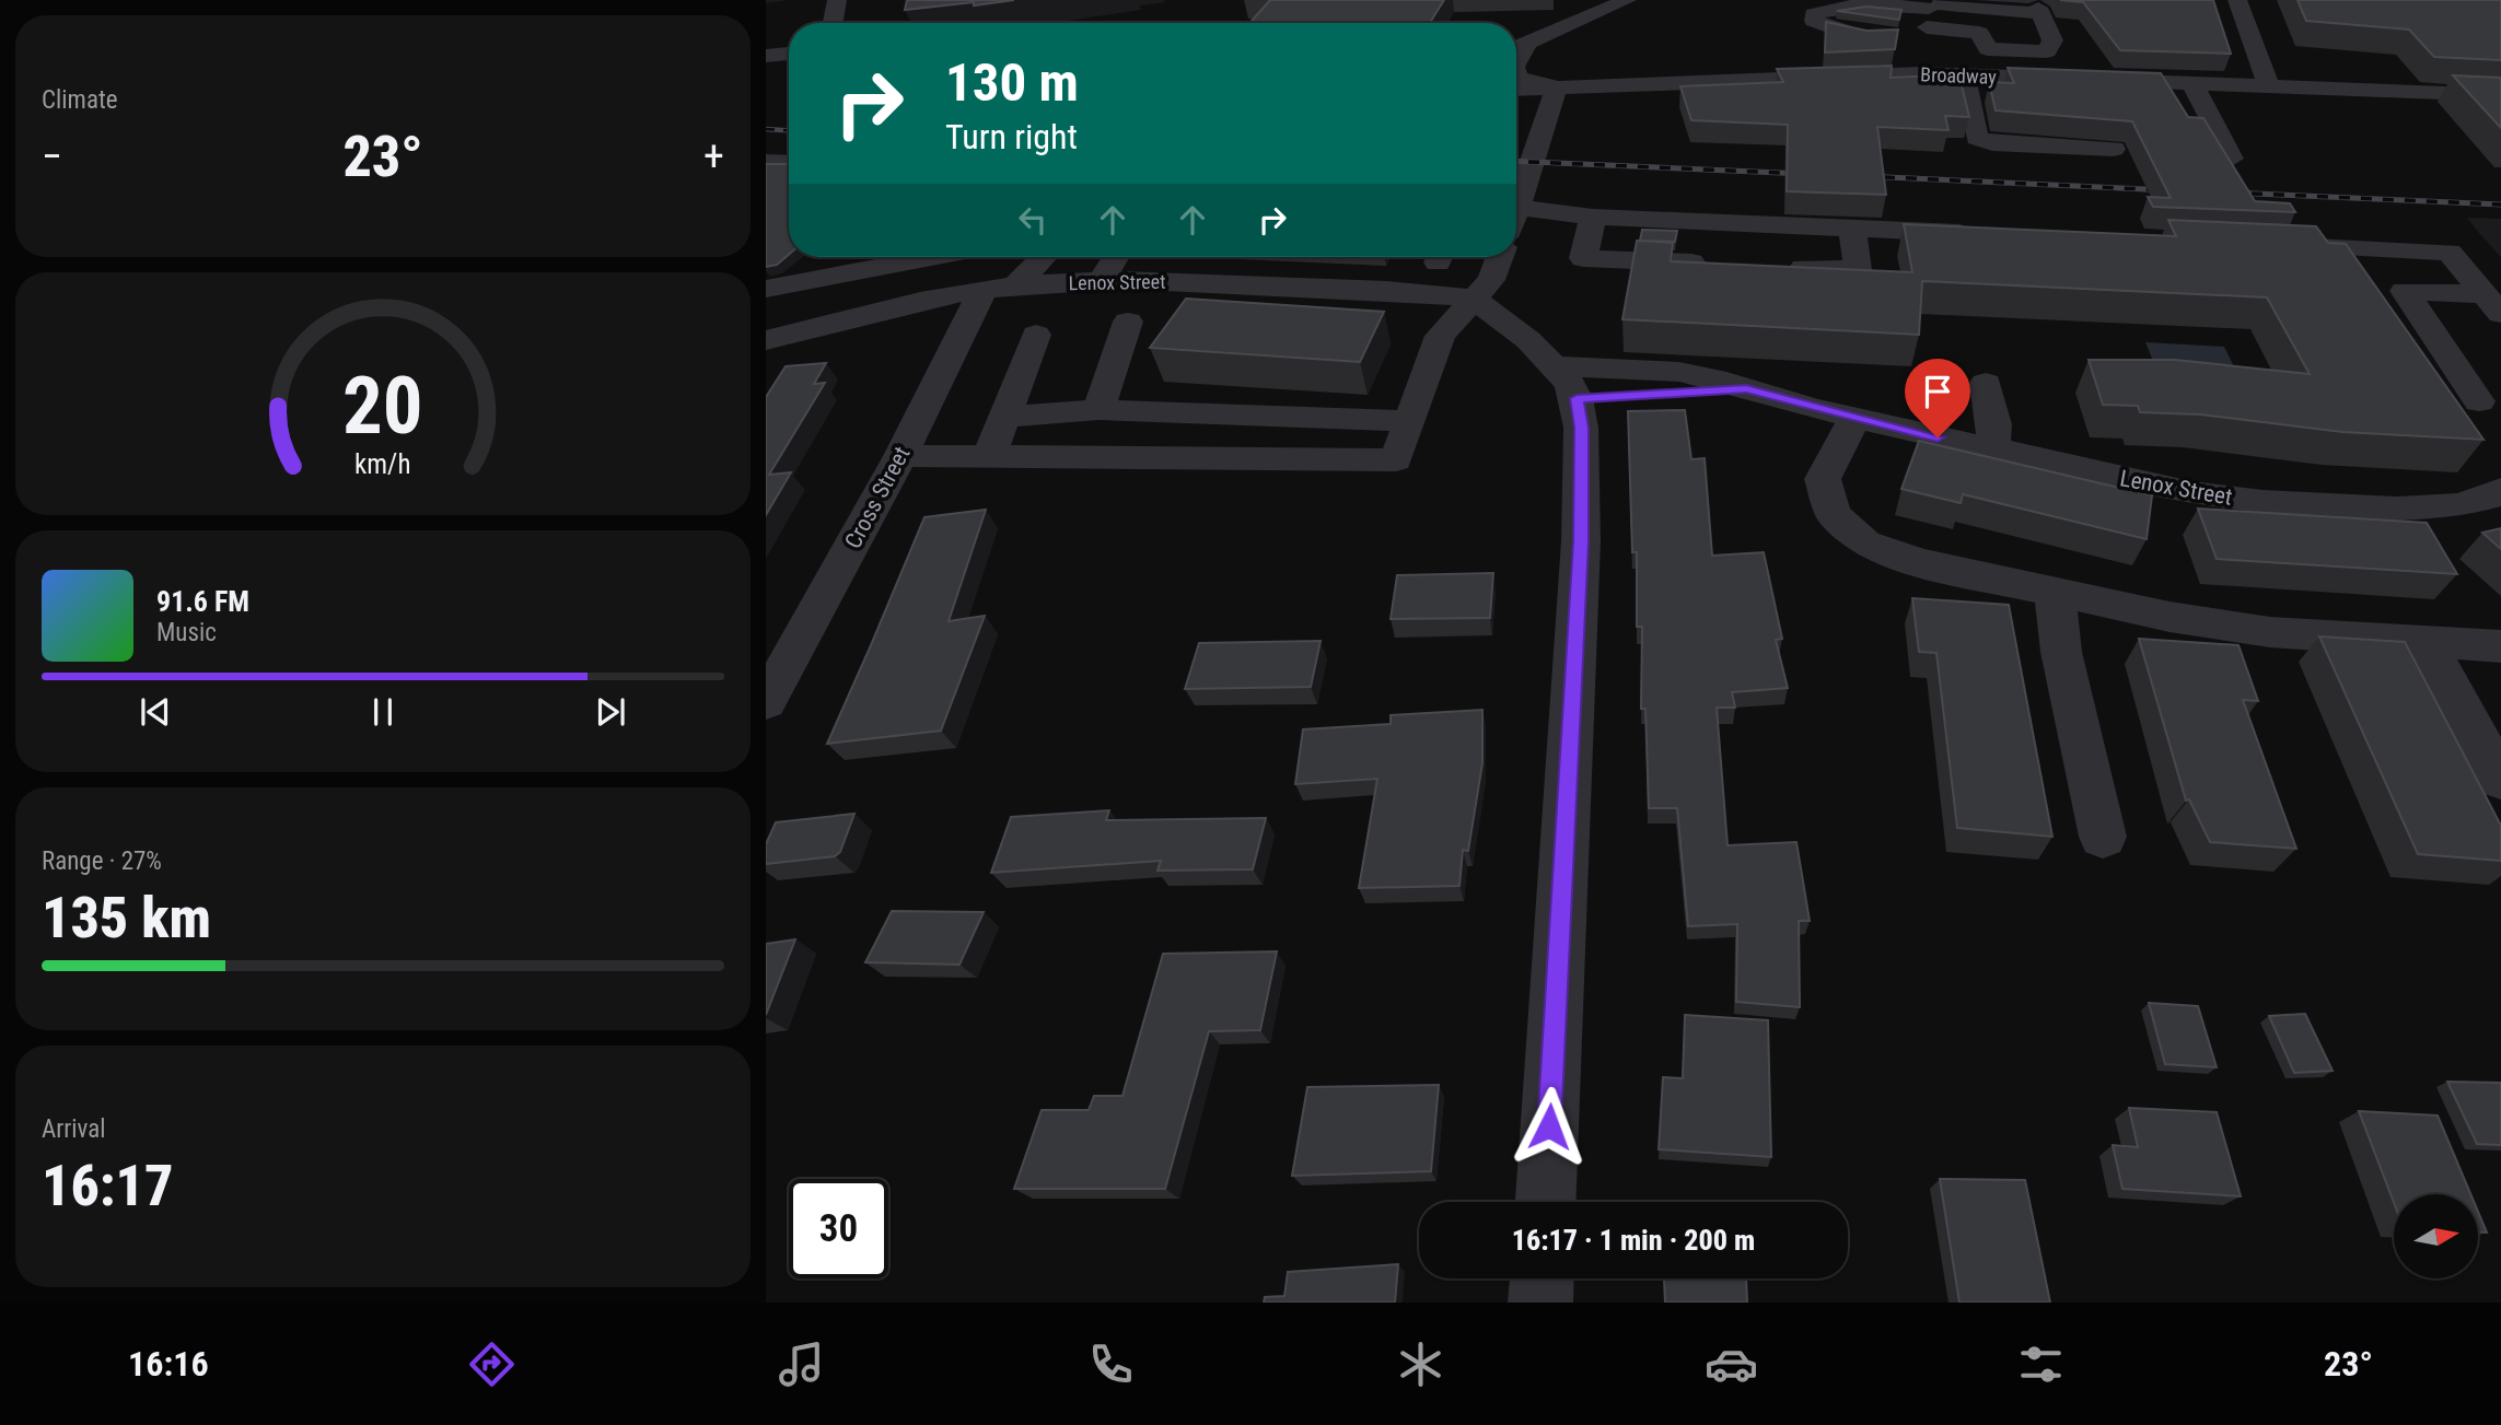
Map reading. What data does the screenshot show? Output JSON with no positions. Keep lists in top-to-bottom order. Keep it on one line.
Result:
{"streets":{"street":["Broadway","Lenox Street","Cross Street"]},"crossings":[["Lenox Street","Cross Street"]],"north":"right","page":{"tile":["Climate",["Range · 27%","135 km"],["Arrival","16:17"]],"turn":["130 m","Turn right"],"heat":["−","23°","+"],"song":["91.6 FM","Music"],"limit":"30","trip":"16:17 · 1 min · 200 m","tabs":["16:16","23°"],"gauge":["20","km/h"]}}
